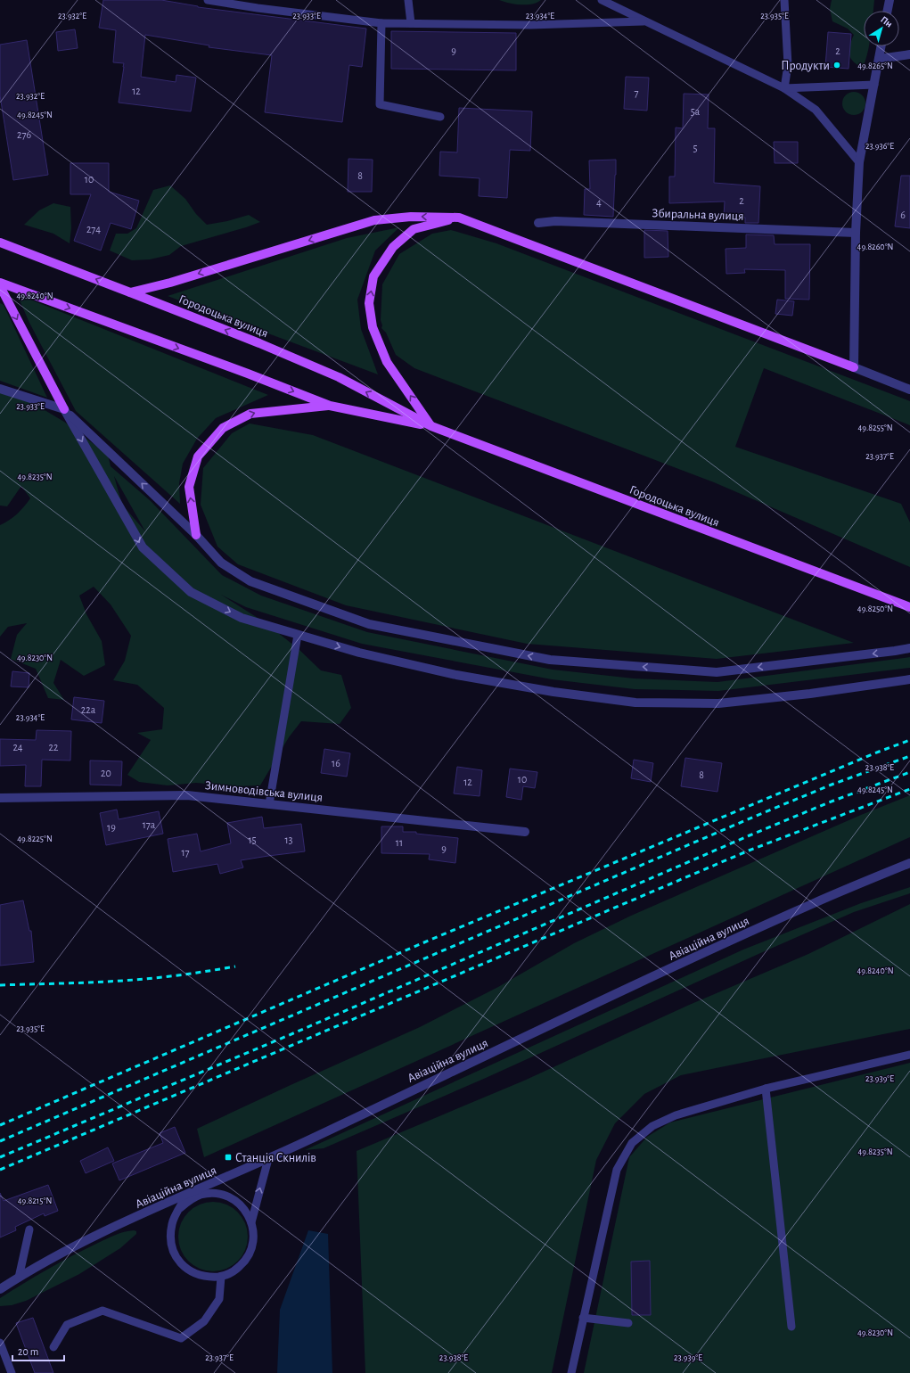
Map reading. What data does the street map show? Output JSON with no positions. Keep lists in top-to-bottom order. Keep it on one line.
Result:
{"streets":{"main road":["Городоцька вулиця"],"street":["Збиральна вулиця","Зимноводівська вулиця","Авіаційна вулиця"]},"places":{"other":["Продукти"],"transit":["Станція Скнилів"]},"house_numbers":["9","2","12","7","5а","276","5","8","10","2","4","6","274","22а","24","22","16","20","8","10","12","17а","19","15","13","11","9","17"],"scale_bar":"20 m","north":"top right","coordinates":["23.932°E","23.933°E","23.934°E","23.935°E","49.8265°N","49.8245°N","23.936°E","49.8260°N","49.8240°N","49.8255°N","23.937°E","49.8235°N","49.8250°N","49.8230°N","23.938°E","49.8225°N","23.939°E","49.8215°N"]}
